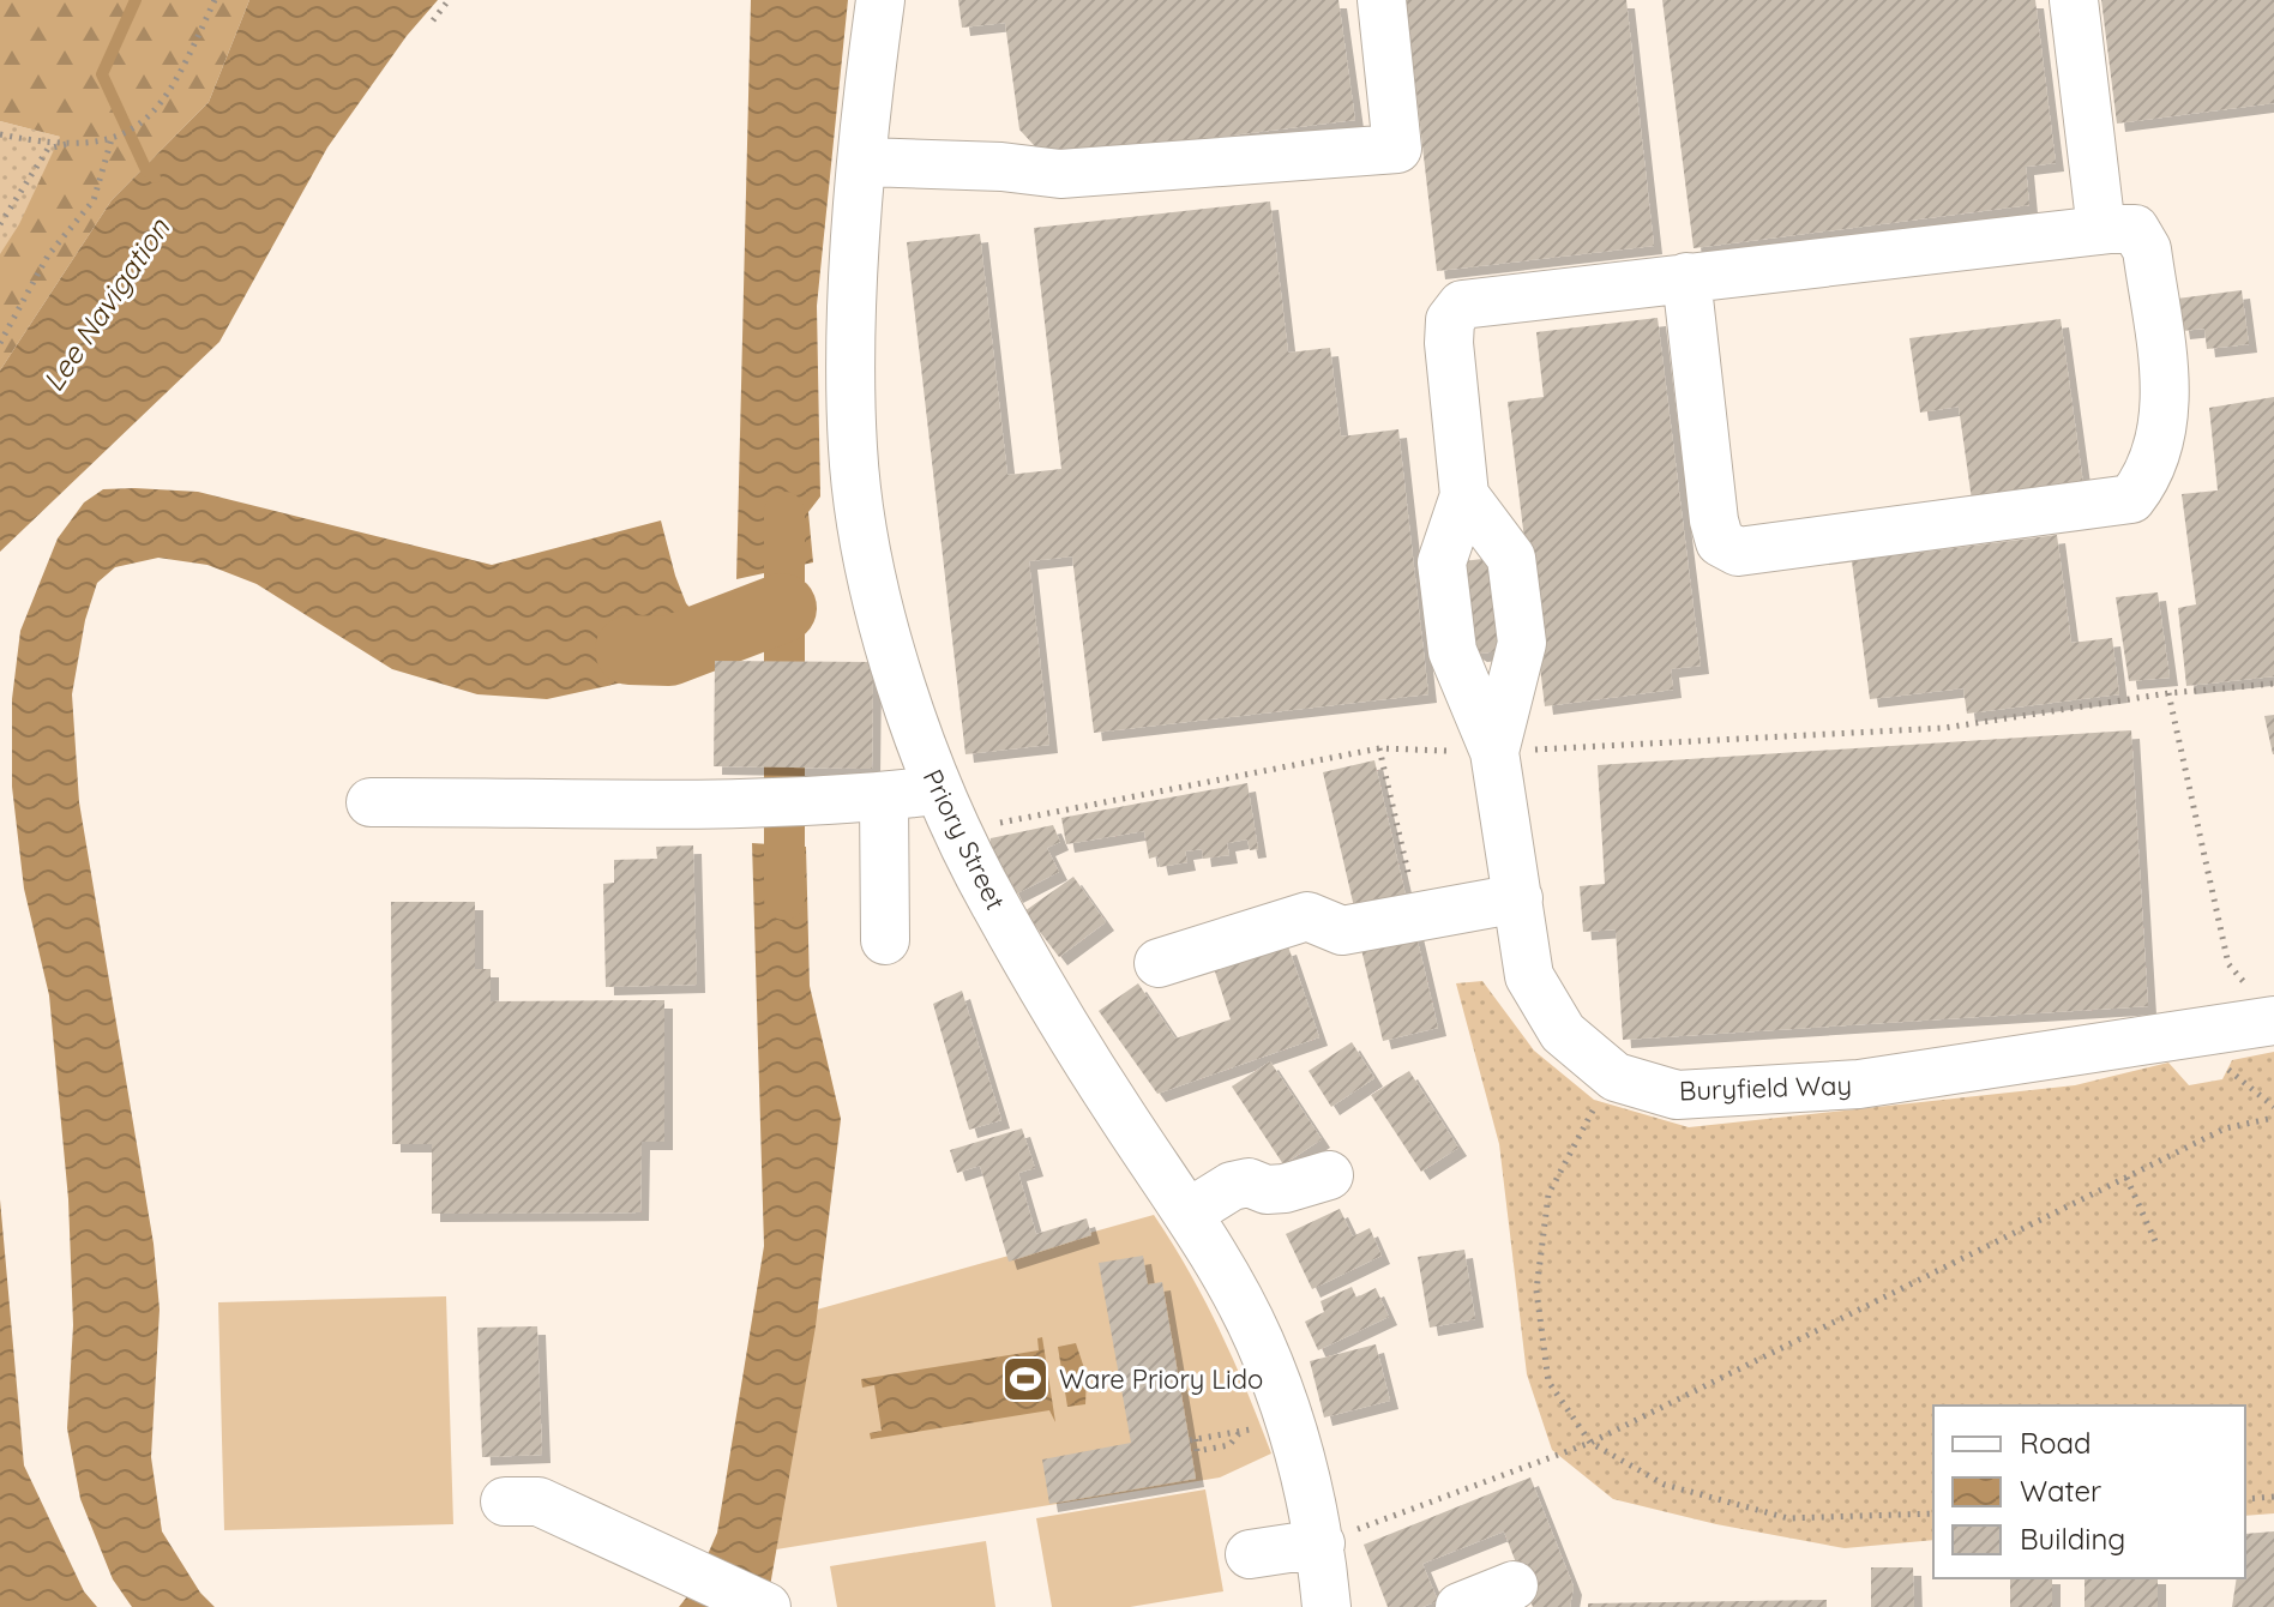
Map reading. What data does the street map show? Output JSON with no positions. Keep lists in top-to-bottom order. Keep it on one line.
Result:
{"streets":{"street":["Priory Street","Buryfield Way"]},"water":["Lee Navigation"],"places":{"sports":["Ware Priory Lido"]},"legend":["Road","Water","Building"]}
